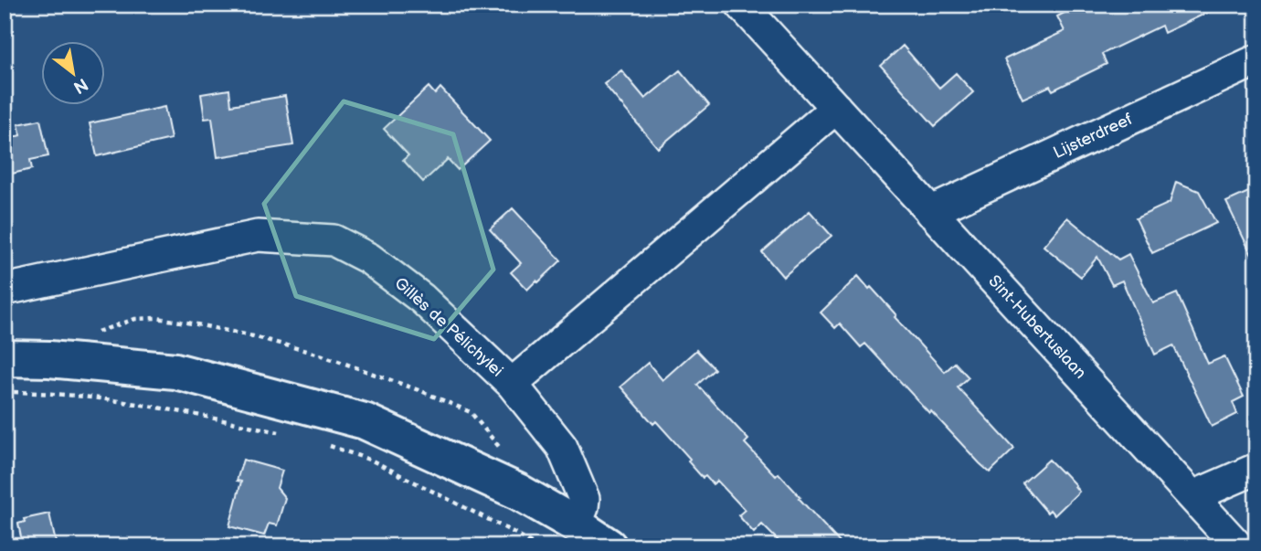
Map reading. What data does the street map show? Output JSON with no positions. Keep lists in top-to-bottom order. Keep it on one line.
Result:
{"streets":{"street":["Lijsterdreef","Gillès de Pélichylei","Sint-Hubertuslaan"]},"crossings":[["Lijsterdreef","Sint-Hubertuslaan"]],"north":"bottom right"}
